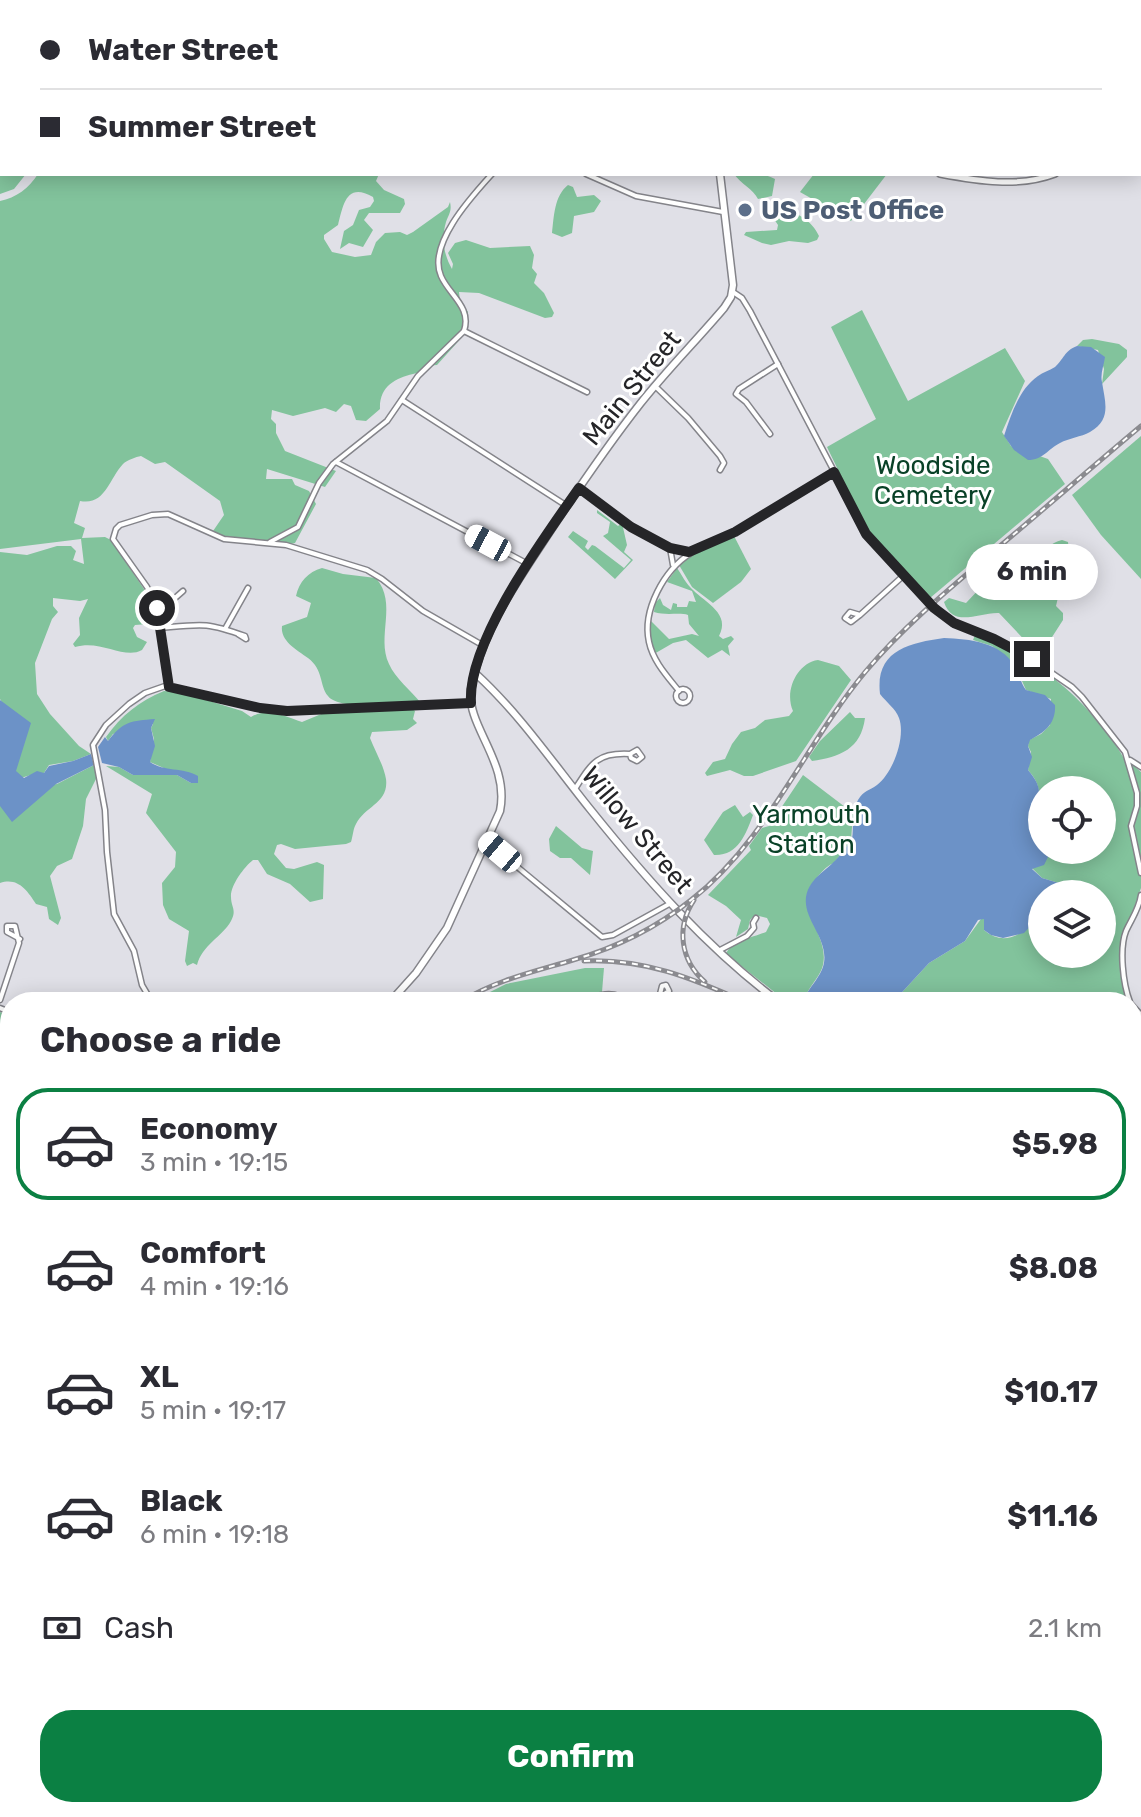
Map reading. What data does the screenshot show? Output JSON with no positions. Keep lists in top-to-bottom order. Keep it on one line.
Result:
{"streets":{"main road":["Main Street","Willow Street"]},"crossings":[["Main Street","Willow Street"]],"parks":["Woodside Cemetery","Yarmouth Station"],"places":["US Post Office"],"page":{"banner":["Water Street","Summer Street"],"bubble":"6 min","heading":"Choose a ride","list":[{"name":"Economy","note":"3 min · 19:15","value":"$5.98"},{"name":"Comfort","note":"4 min · 19:16","value":"$8.08"},{"name":"XL","note":"5 min · 19:17","value":"$10.17"},{"name":"Black","note":"6 min · 19:18","value":"$11.16"}],"pay":["Cash","2.1 km"],"buttons":"Confirm"}}
